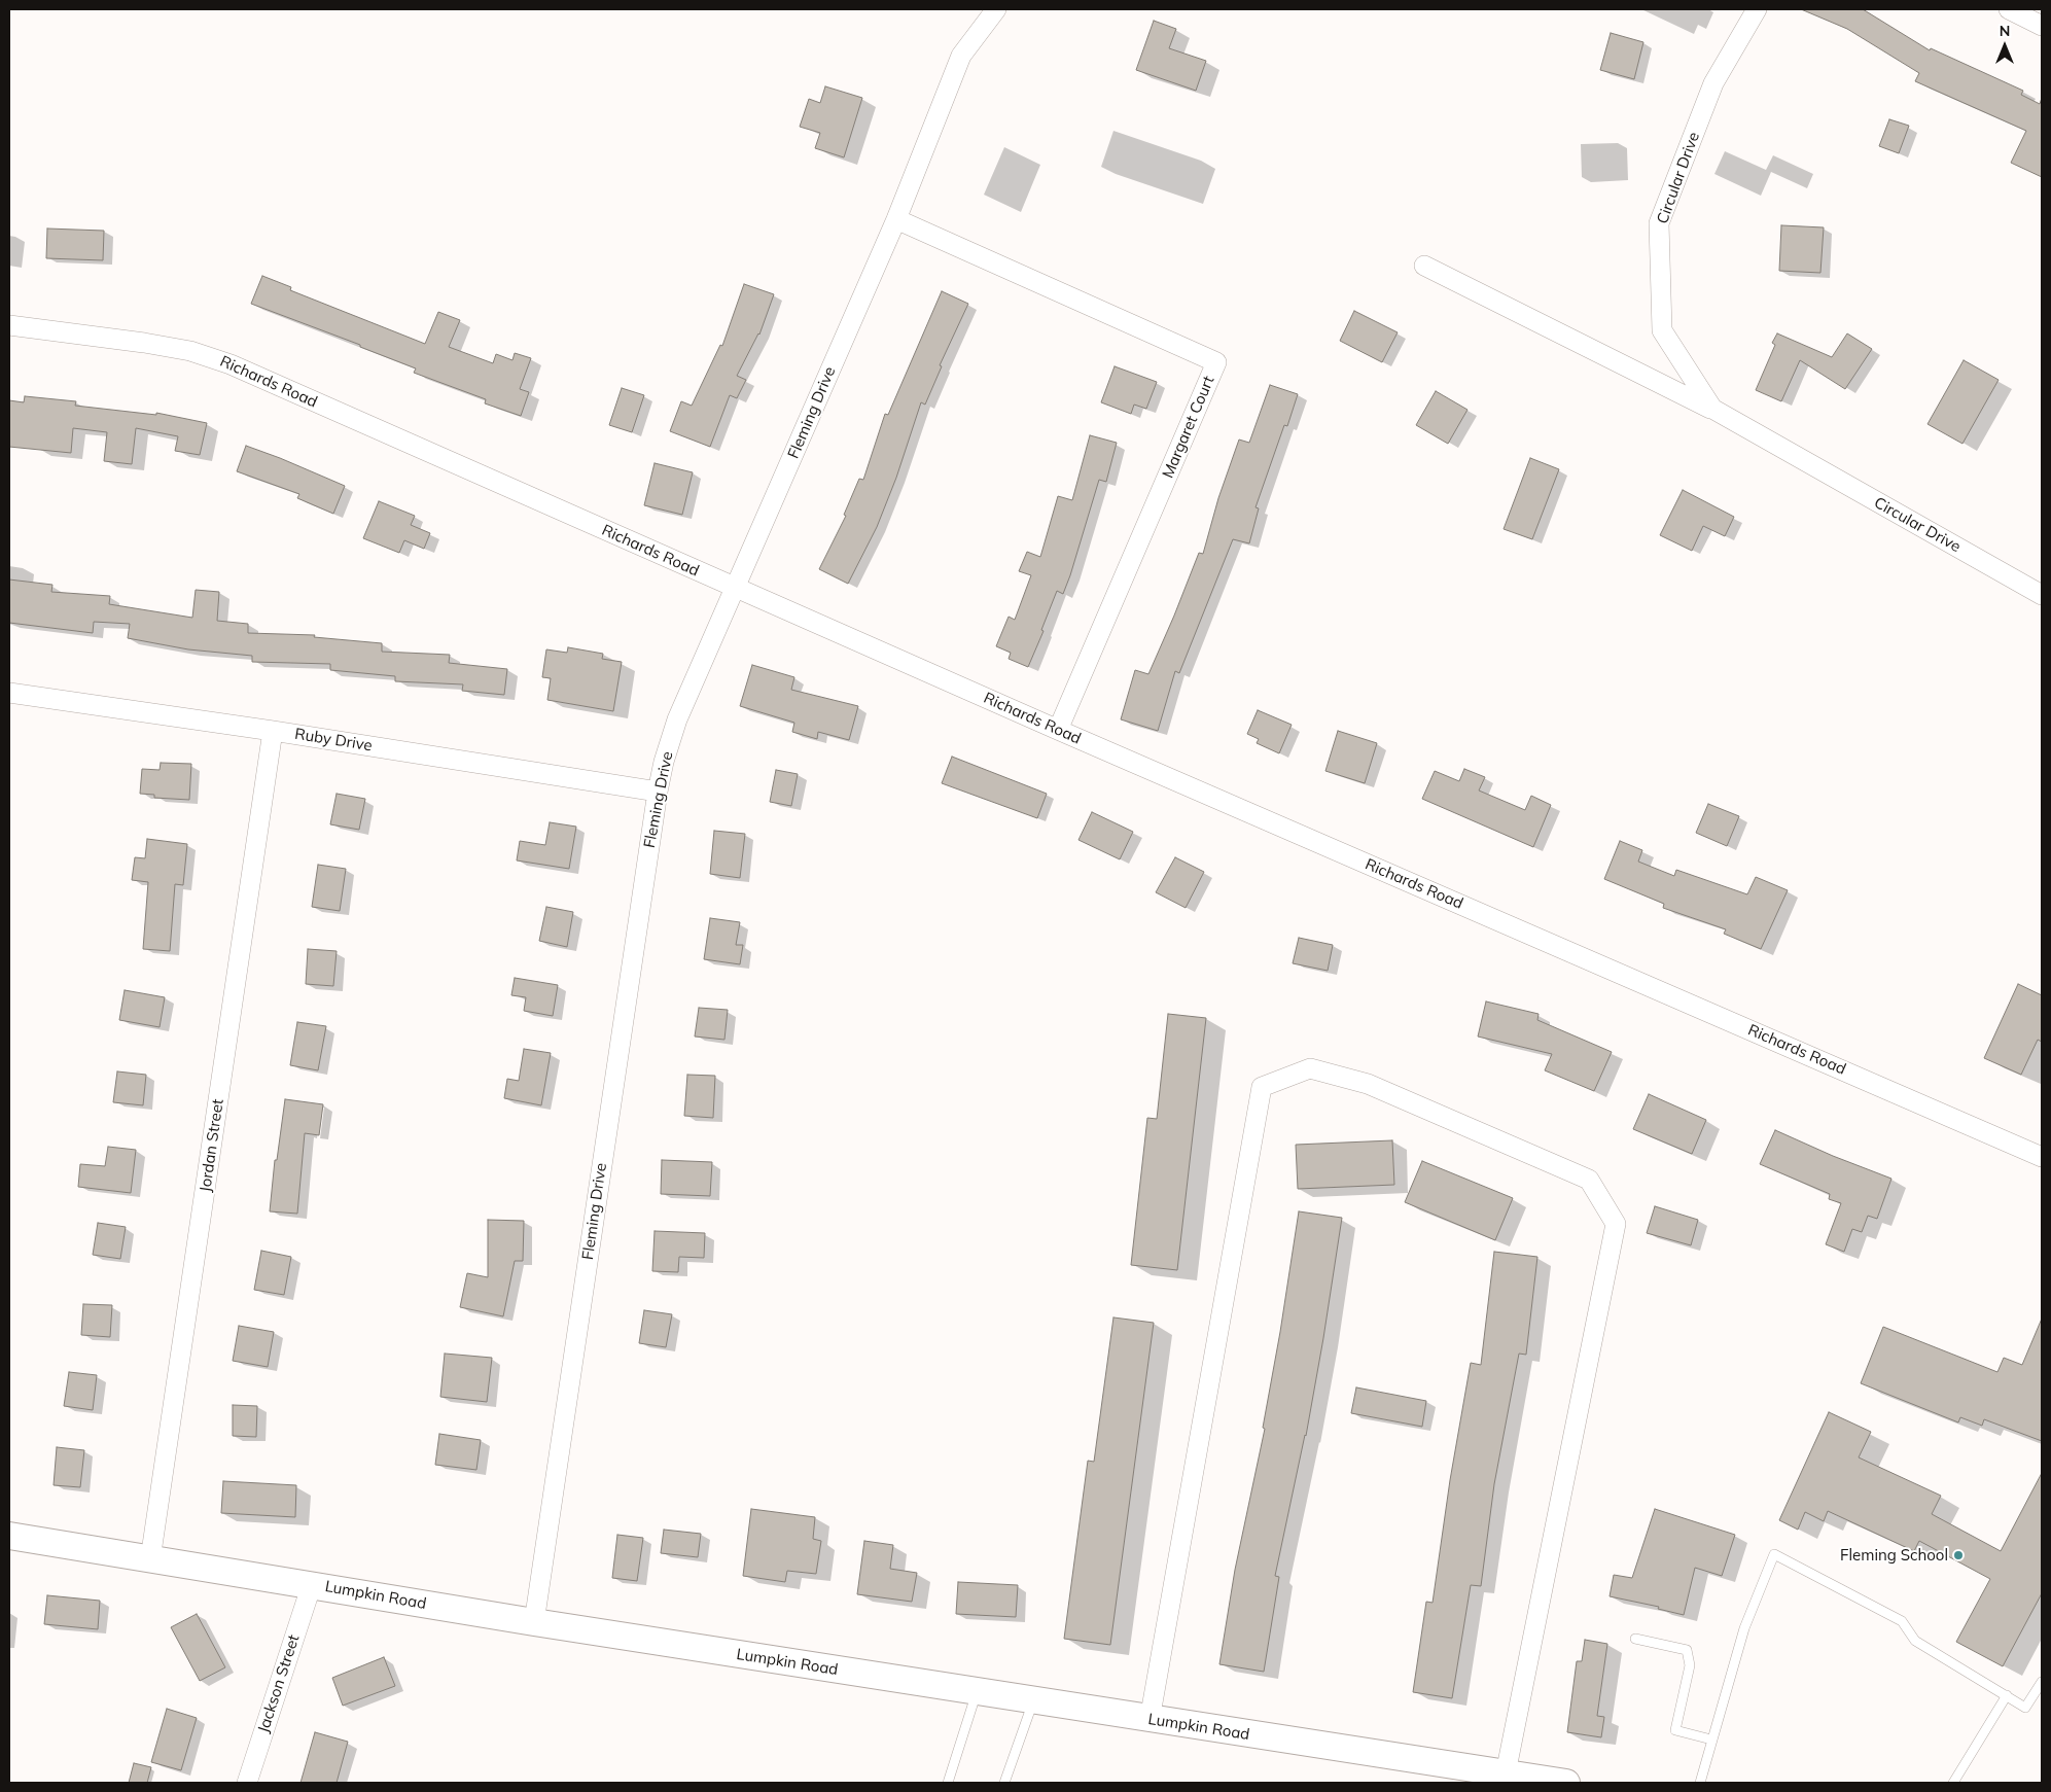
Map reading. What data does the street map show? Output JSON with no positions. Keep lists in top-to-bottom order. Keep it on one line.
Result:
{"streets":{"main road":["Lumpkin Road"],"street":["Circular Drive","Richards Road","Fleming Drive","Margaret Court","Ruby Drive","Jordan Street","Jackson Street"]},"crossings":[["Richards Road","Fleming Drive"],["Richards Road","Margaret Court"],["Fleming Drive","Margaret Court"],["Fleming Drive","Ruby Drive"],["Fleming Drive","Lumpkin Road"],["Ruby Drive","Jordan Street"],["Jordan Street","Lumpkin Road"],["Lumpkin Road","Jackson Street"]],"places":["Fleming School"],"north":"top"}
